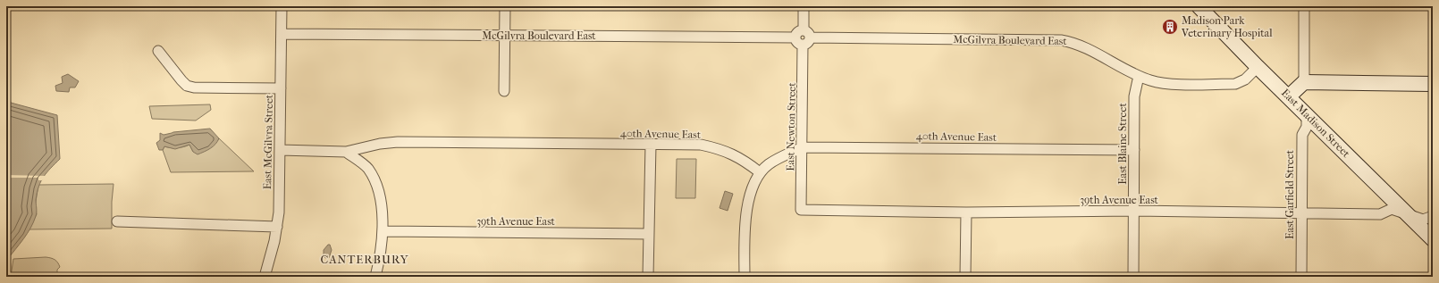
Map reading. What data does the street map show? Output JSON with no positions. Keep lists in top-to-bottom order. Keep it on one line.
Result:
{"streets":{"main road":["East Madison Street"],"street":["McGilvra Boulevard East","East Newton Street","40th Avenue East","East McGilvra Street","East Blaine Street","East Garfield Street","39th Avenue East"]},"crossings":[["McGilvra Boulevard East","East Madison Street"],["McGilvra Boulevard East","East Newton Street"],["McGilvra Boulevard East","East McGilvra Street"],["McGilvra Boulevard East","East Blaine Street"],["East Madison Street","East Garfield Street"],["East Madison Street","39th Avenue East"],["East Newton Street","40th Avenue East"],["East Newton Street","39th Avenue East"],["40th Avenue East","East McGilvra Street"],["40th Avenue East","East Blaine Street"],["East Blaine Street","39th Avenue East"],["East Garfield Street","39th Avenue East"]],"districts":["CANTERBURY"],"places":{"building":["Madison Park Veterinary Hospital"]}}
